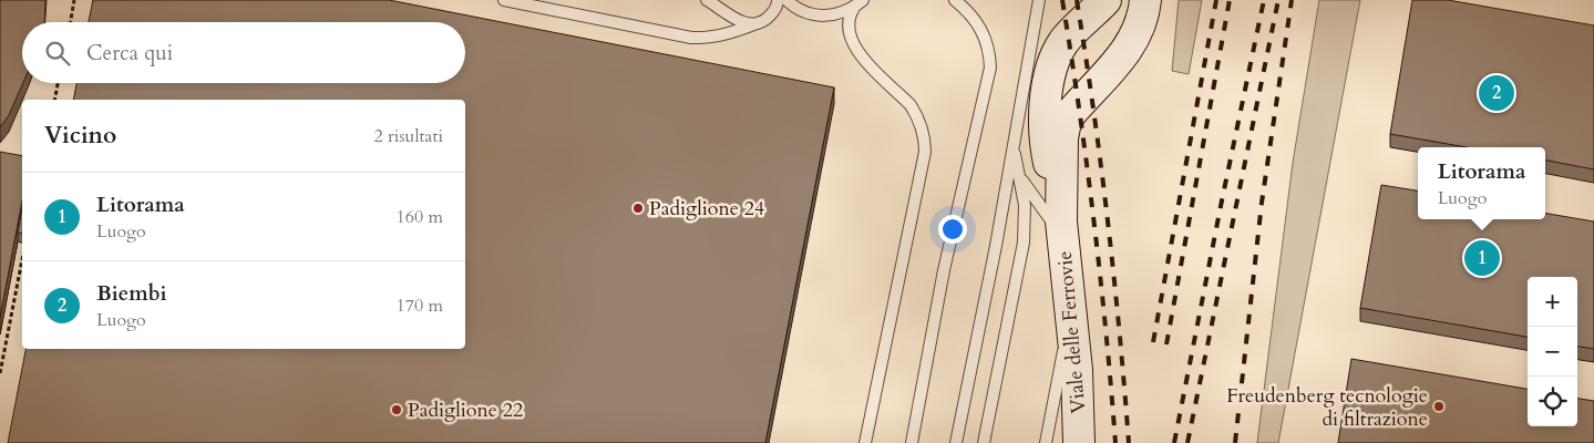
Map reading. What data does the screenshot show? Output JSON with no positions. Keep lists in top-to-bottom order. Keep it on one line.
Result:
{"streets":{"street":["Viale delle Ferrovie"]},"places":["Padiglione 24","Freudenberg tecnologie di filtrazione","Padiglione 22"],"page":{"search":"Cerca qui","pins":["2","1"],"heading":["Vicino","2 risultati"],"popup":["Litorama","Luogo"],"list":[{"mark":"1","name":"Litorama","note":"Luogo","value":"160 m"},{"mark":"2","name":"Biembi","note":"Luogo","value":"170 m"}],"map_buttons":["+","−"]}}
